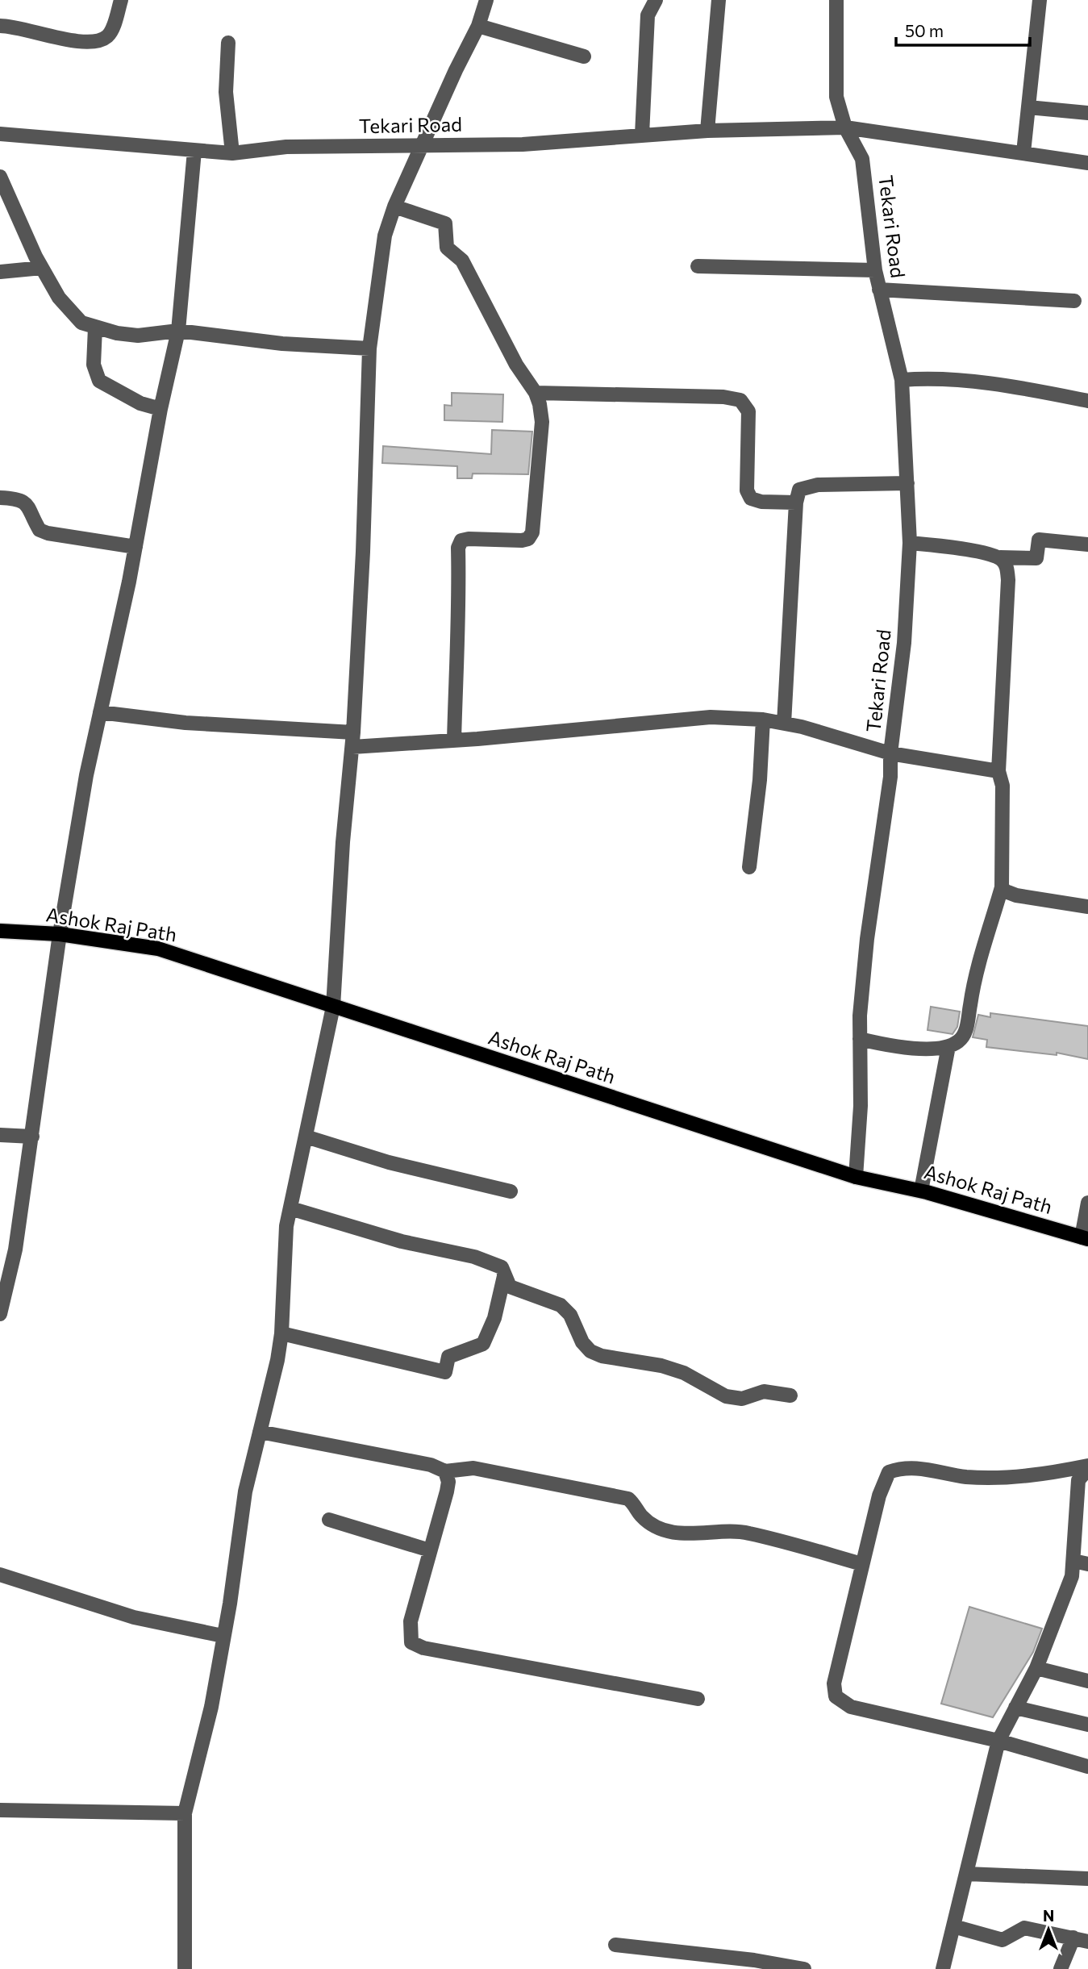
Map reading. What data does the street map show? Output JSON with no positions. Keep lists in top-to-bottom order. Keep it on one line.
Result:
{"streets":{"main road":["Ashok Raj Path"],"street":["Tekari Road"]},"crossings":[["Tekari Road","Ashok Raj Path"]],"scale_bar":"50 m","north":"top"}
